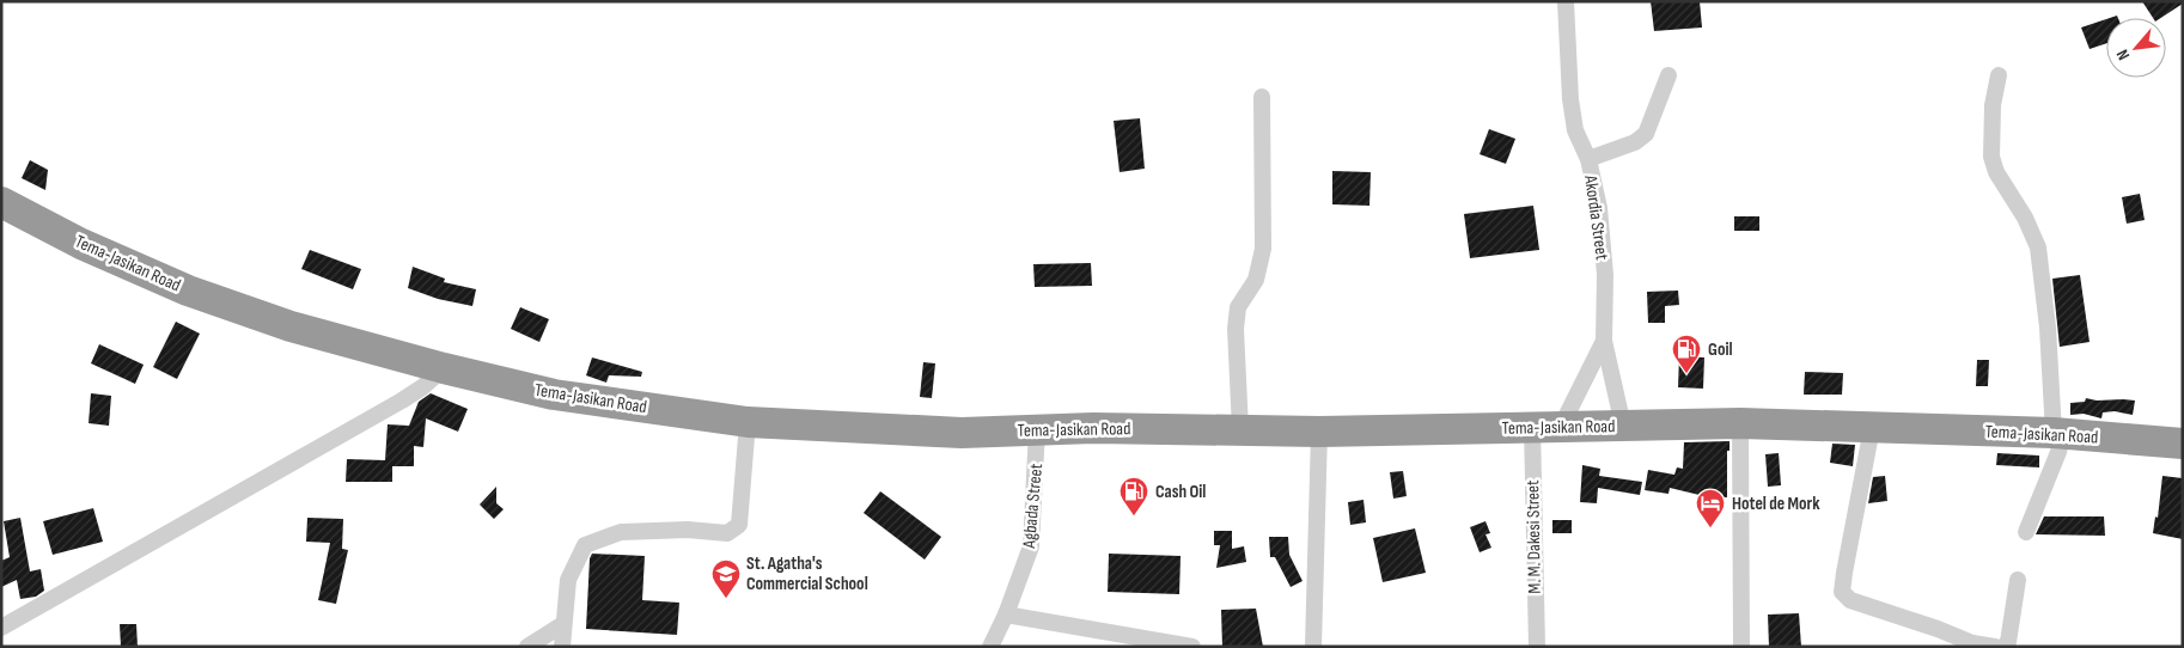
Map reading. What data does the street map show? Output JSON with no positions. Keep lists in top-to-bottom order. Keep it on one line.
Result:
{"streets":{"highway":["Tema-Jasikan Road"],"street":["Akordia Street","Agbada Street","M. M. Dakesi Street"]},"crossings":[["Akordia Street","Tema-Jasikan Road"],["Akordia Street","M. M. Dakesi Street"],["Tema-Jasikan Road","Agbada Street"],["Tema-Jasikan Road","M. M. Dakesi Street"]],"places":{"fuel station":["Goil","Cash Oil"],"hotel":["Hotel de Mork"],"school or university":["St. Agatha's Commercial School"]},"north":"bottom left"}
